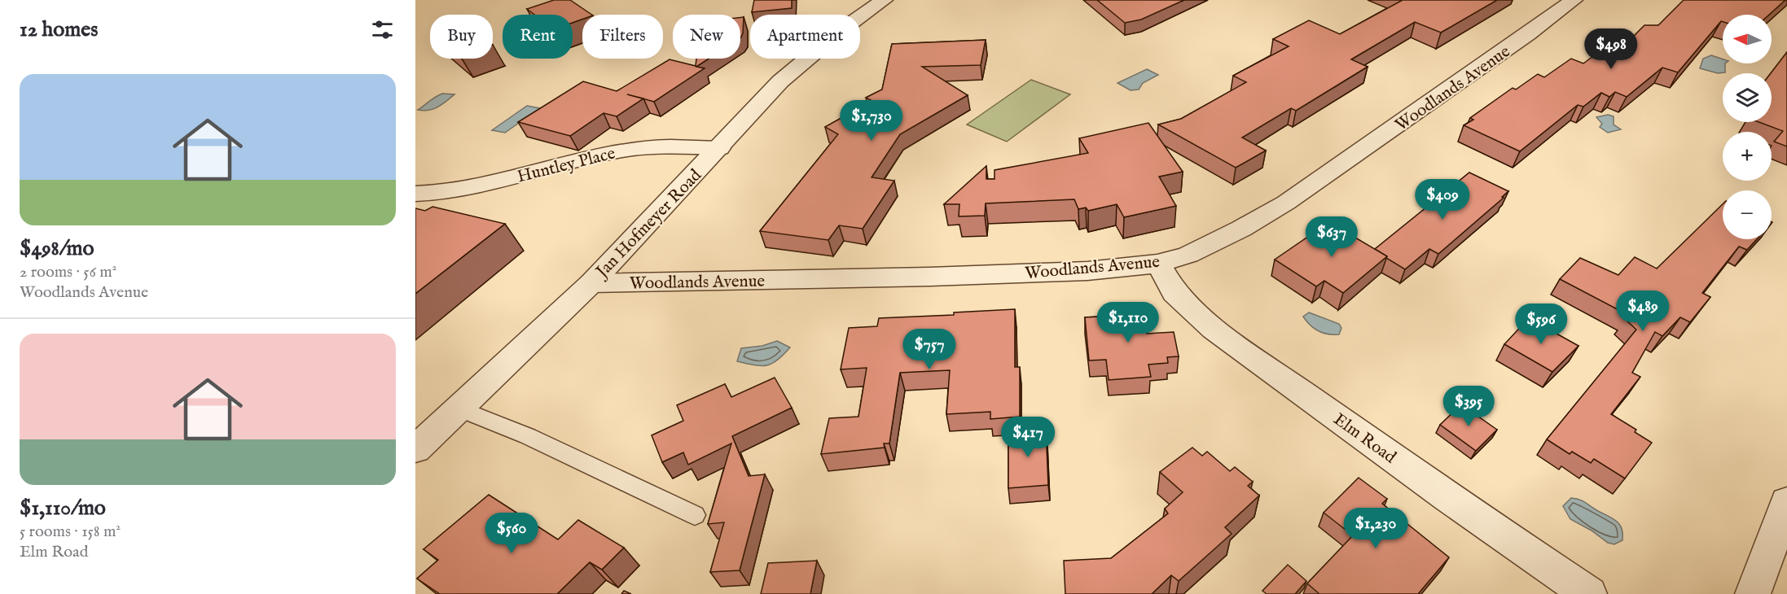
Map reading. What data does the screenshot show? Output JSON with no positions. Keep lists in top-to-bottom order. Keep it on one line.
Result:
{"streets":{"street":["Woodlands Avenue","Huntley Place","Jan Hofmeyer Road","Elm Road"]},"crossings":[["Woodlands Avenue","Jan Hofmeyer Road"],["Woodlands Avenue","Elm Road"],["Huntley Place","Jan Hofmeyer Road"]],"north":"left","page":{"heading":"12 homes","map_buttons":["+","−"],"chip":["Buy","Rent","Filters","New","Apartment"],"price":["$498","$1,730","$409","$637","$489","$1,110","$596","$757","$395","$417","$1,230","$560"],"list":[{"name":"$498/mo","note":"2 rooms · 56 m² · Woodlands Avenue"},{"name":"$1,110/mo","note":"5 rooms · 158 m² · Elm Road"}]}}
